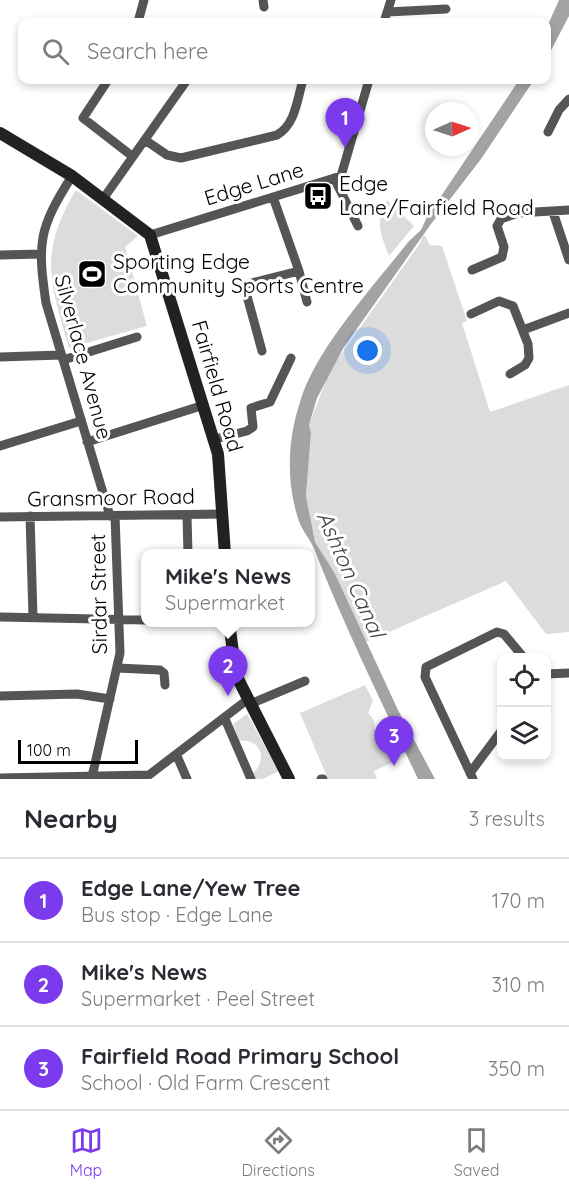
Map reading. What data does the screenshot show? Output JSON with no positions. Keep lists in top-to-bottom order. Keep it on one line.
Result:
{"streets":{"street":["Edge Lane","Silverlace Avenue","Fairfield Road","Gransmoor Road","Sirdar Street"]},"crossings":[["Edge Lane","Fairfield Road"],["Silverlace Avenue","Gransmoor Road"],["Silverlace Avenue","Sirdar Street"],["Fairfield Road","Gransmoor Road"],["Gransmoor Road","Sirdar Street"]],"water":["Ashton Canal"],"places":{"bus stop":["Edge Lane/Fairfield Road"],"sports":["Sporting Edge Community Sports Centre"]},"scale_bar":"100 m","north":"right","page":{"search":"Search here","pins":["1","2","3"],"popup":["Mike's News","Supermarket"],"scale":"100 m","heading":["Nearby","3 results"],"list":[{"mark":"1","name":"Edge Lane/Yew Tree","note":"Bus stop · Edge Lane","value":"170 m"},{"mark":"2","name":"Mike's News","note":"Supermarket · Peel Street","value":"310 m"},{"mark":"3","name":"Fairfield Road Primary School","note":"School · Old Farm Crescent","value":"350 m"}],"nav":["Map","Directions","Saved"]}}
